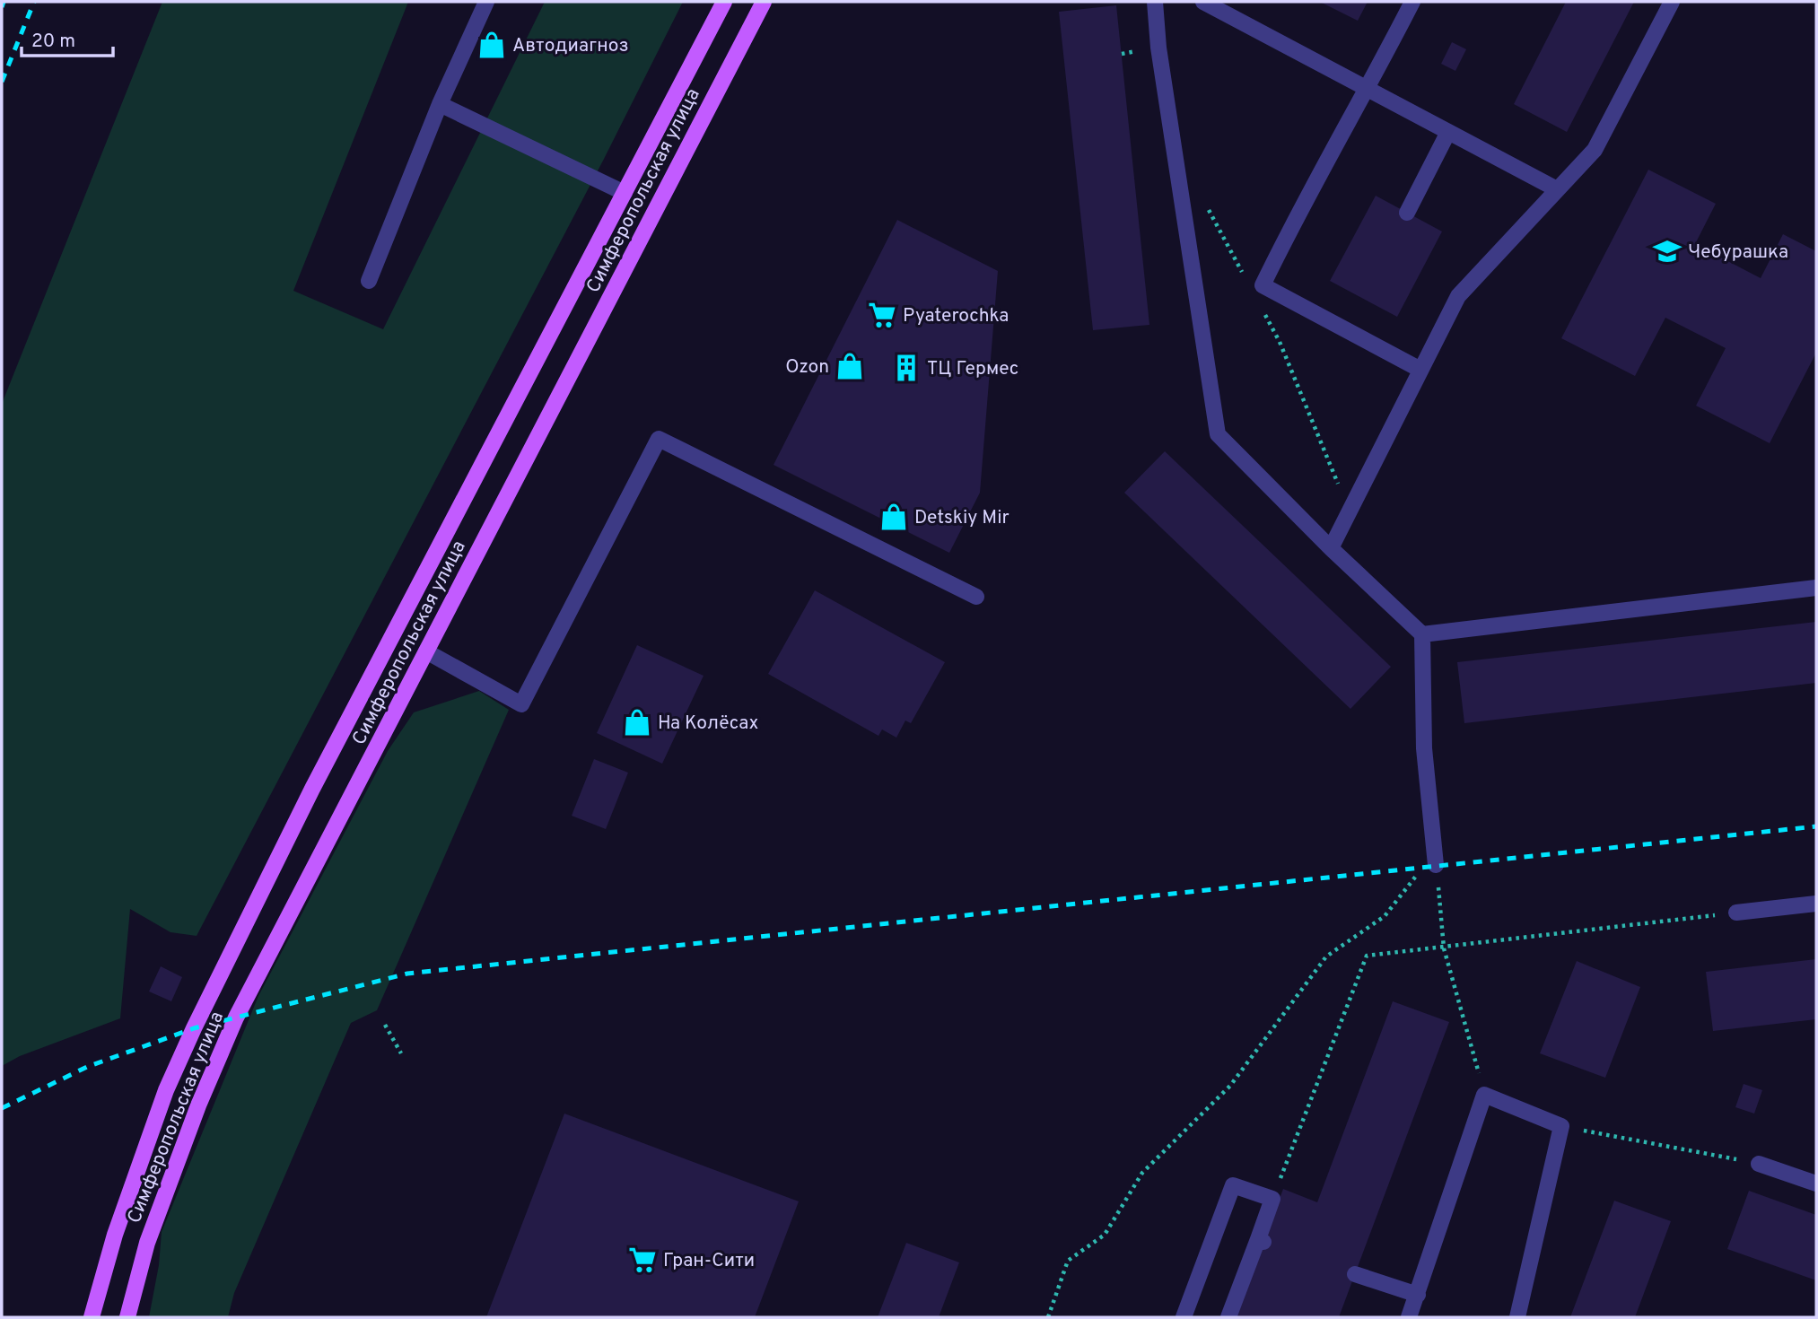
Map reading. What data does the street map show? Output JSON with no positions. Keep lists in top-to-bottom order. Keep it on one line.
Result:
{"streets":{"main road":["Симферопольская улица"]},"places":{"shop":["Автодиагноз","Ozon","Detskiy Mir","На Колёсах"],"school or university":["Чебурашка"],"supermarket":["Pyaterochka","Гран-Сити"],"building":["ТЦ Гермес"]},"scale_bar":"20 m"}
